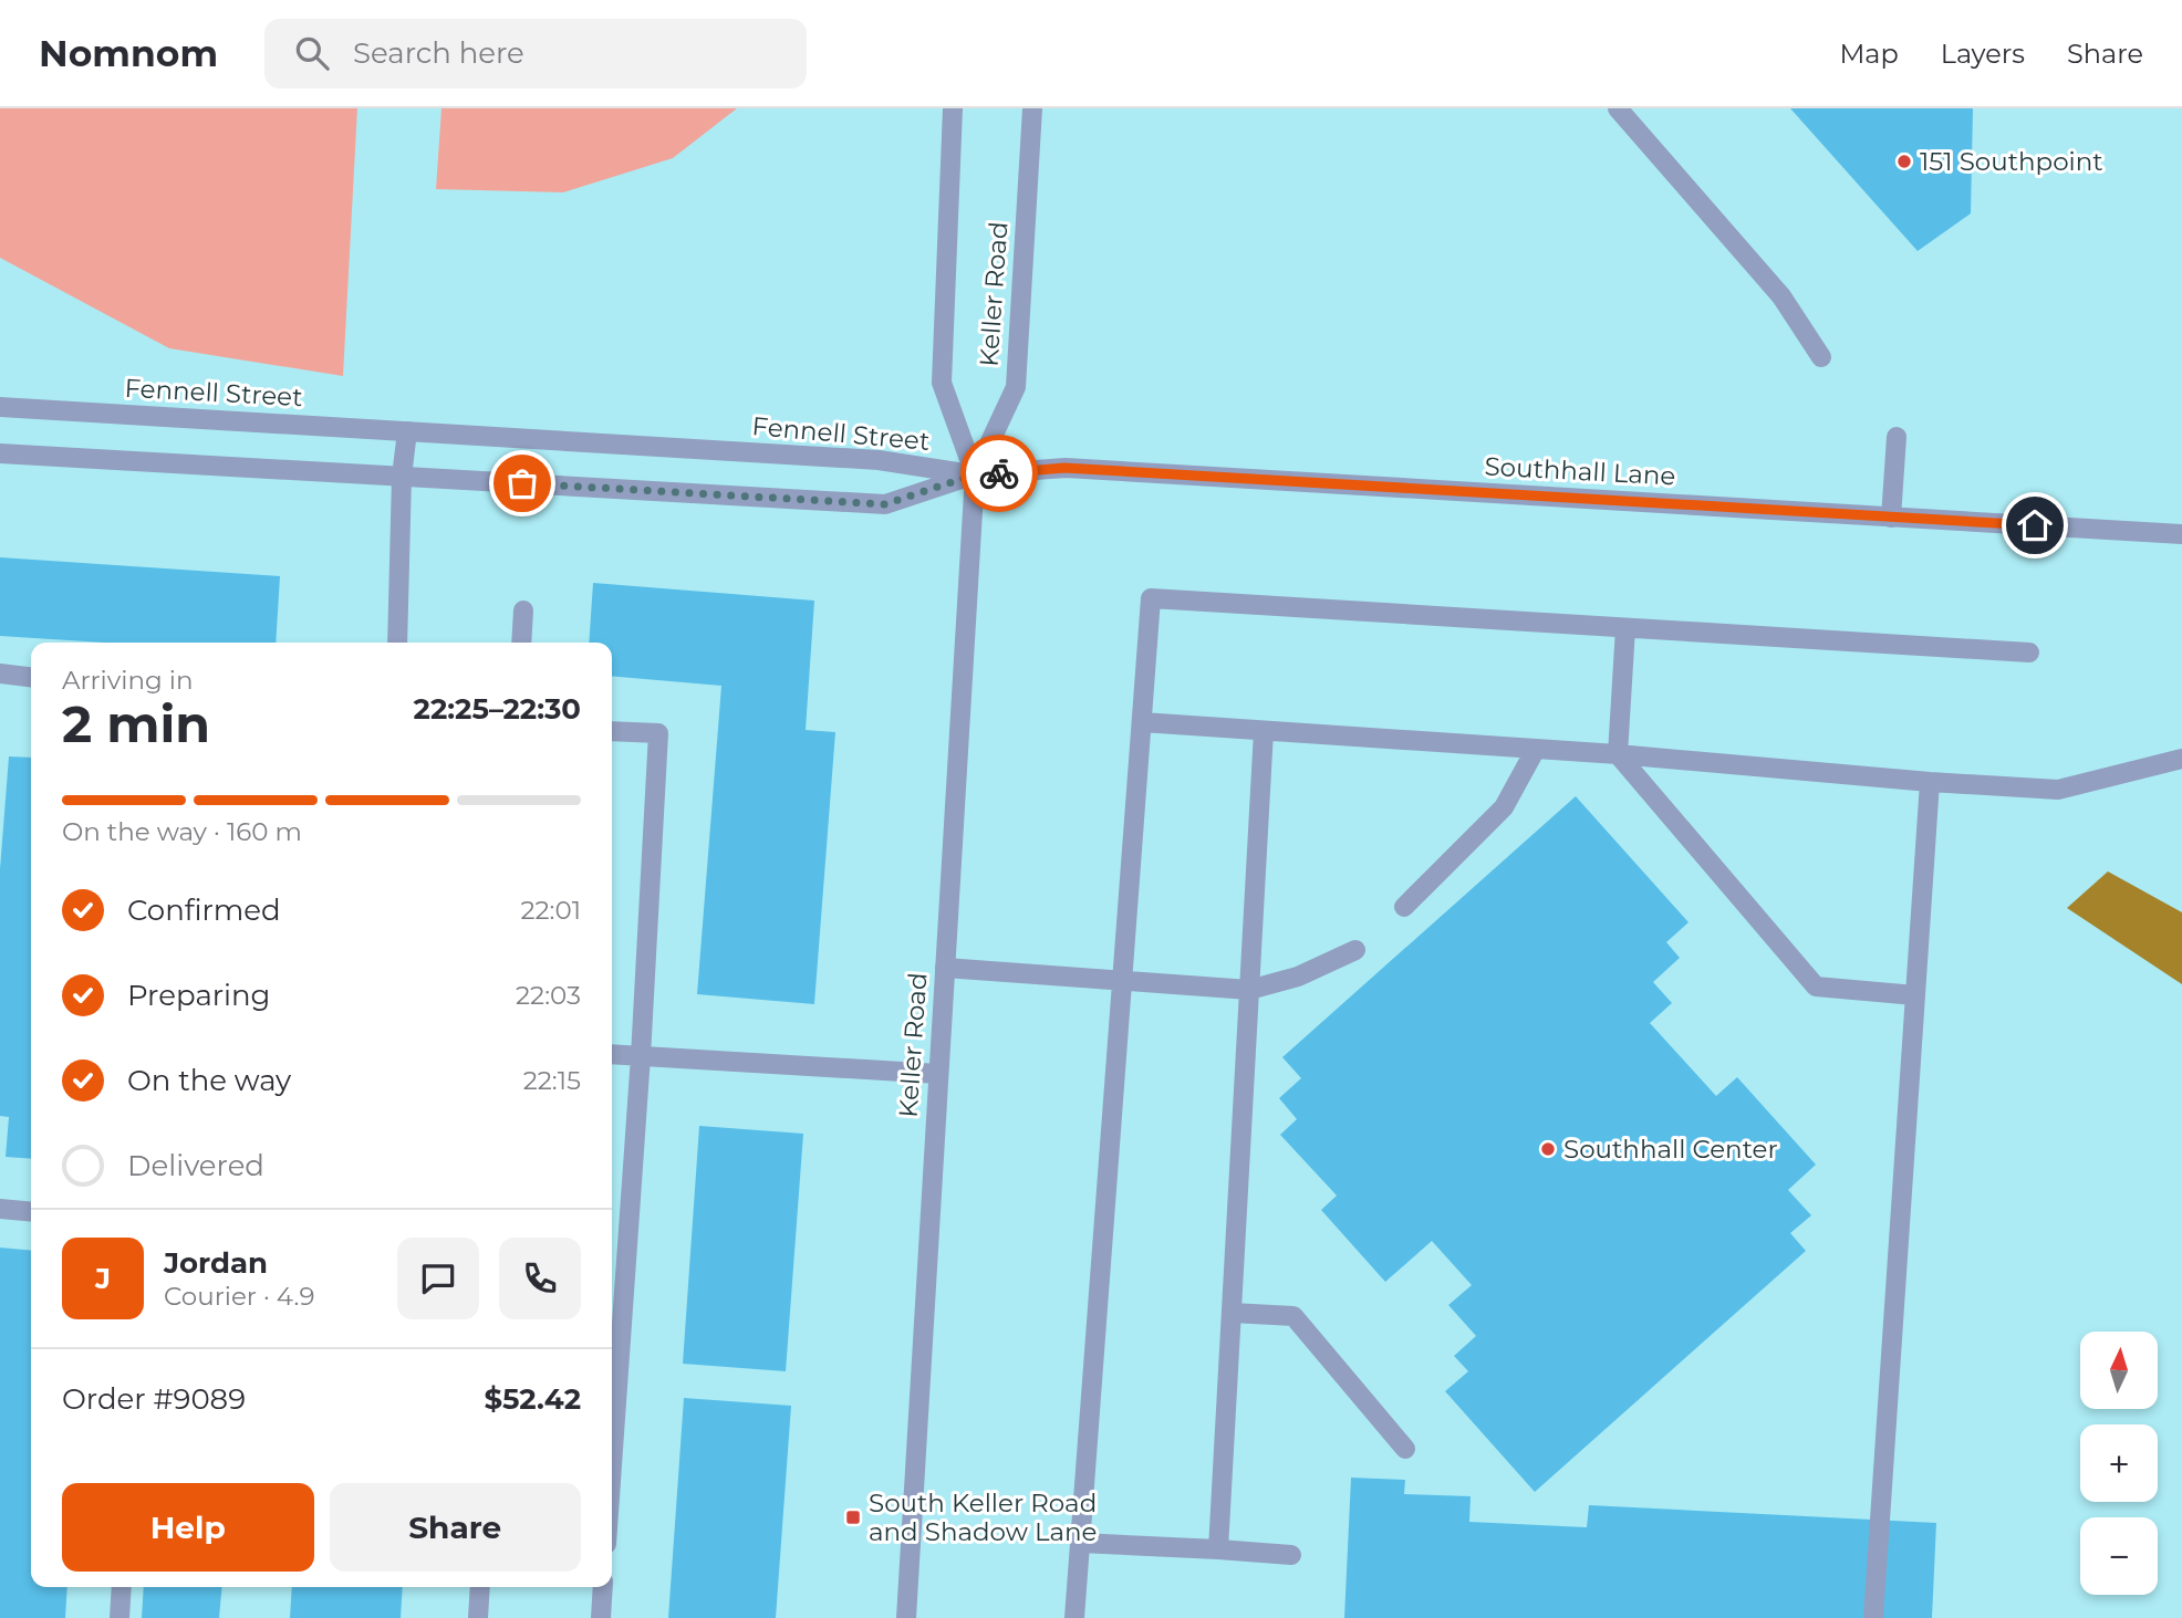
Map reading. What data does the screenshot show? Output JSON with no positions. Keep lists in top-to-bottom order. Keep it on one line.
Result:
{"streets":{"street":["Keller Road","Fennell Street","Southhall Lane"]},"crossings":[["Keller Road","Fennell Street"],["Keller Road","Southhall Lane"],["Fennell Street","Southhall Lane"]],"places":{"other":["151 Southpoint","Southhall Center"],"transit":["South Keller Road and Shadow Lane"]},"north":"top","page":{"header":"Nomnom","search":"Search here","nav":["Map","Layers","Share"],"heading":["2 min","Arriving in","22:25–22:30"],"panel":["Jordan","Courier · 4.9","Order #9089","$52.42"],"bar":"On the way · 160 m","list":[["Confirmed","22:01"],["Preparing","22:03"],["On the way","22:15"],"Delivered"],"round":"J","map_buttons":["+","−"],"buttons":["Help","Share"]}}
